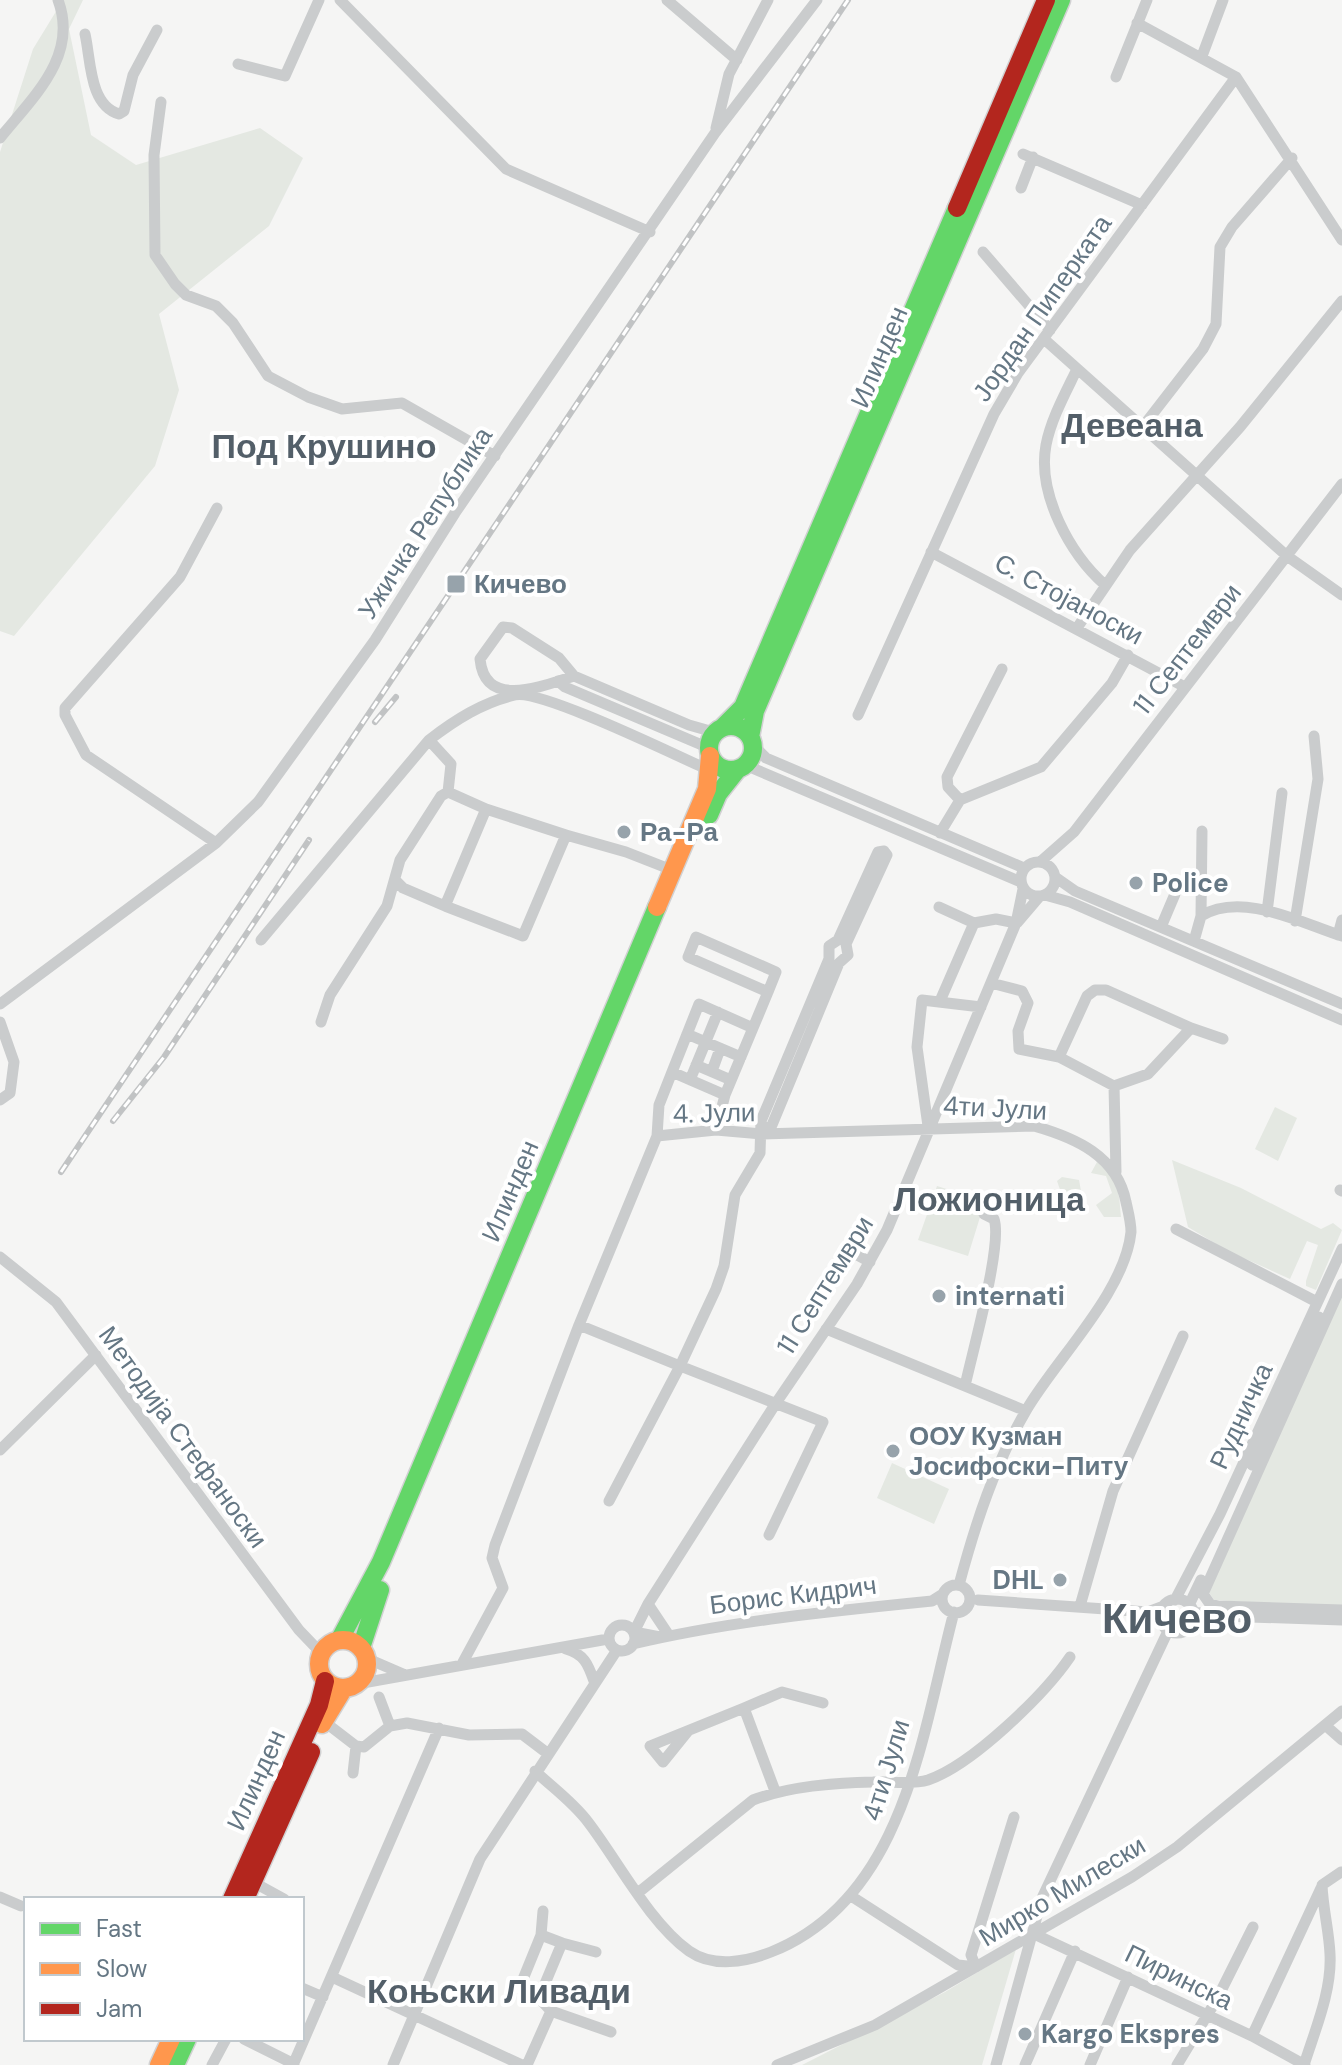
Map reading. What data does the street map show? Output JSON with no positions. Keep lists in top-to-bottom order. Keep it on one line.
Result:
{"streets":{"main road":["Илинден"],"street":["Јордан Пиперката","Ужичка Република","С. Стојаноски","11 Септември","4ти Јули","4. Јули","Рудничка","Методија Стефаноски","Борис Кидрич","Мирко Милески","Пиринска"]},"crossings":[["Јордан Пиперката","С. Стојаноски"],["Илинден","Методија Стефаноски"],["С. Стојаноски","11 Септември"],["11 Септември","4ти Јули"],["11 Септември","4. Јули"],["4ти Јули","4. Јули"],["4ти Јули","Борис Кидрич"],["Мирко Милески","Пиринска"]],"districts":["Девеана","Под Крушино","Ложионица","Кичево","Коњски Ливади"],"places":{"transit":["Кичево"],"other":["Ра-Ра","Police","internati","ООУ Кузман Јосифоски-Питу","DHL","Kargo Ekspres"]},"legend":["Fast","Slow","Jam"]}
